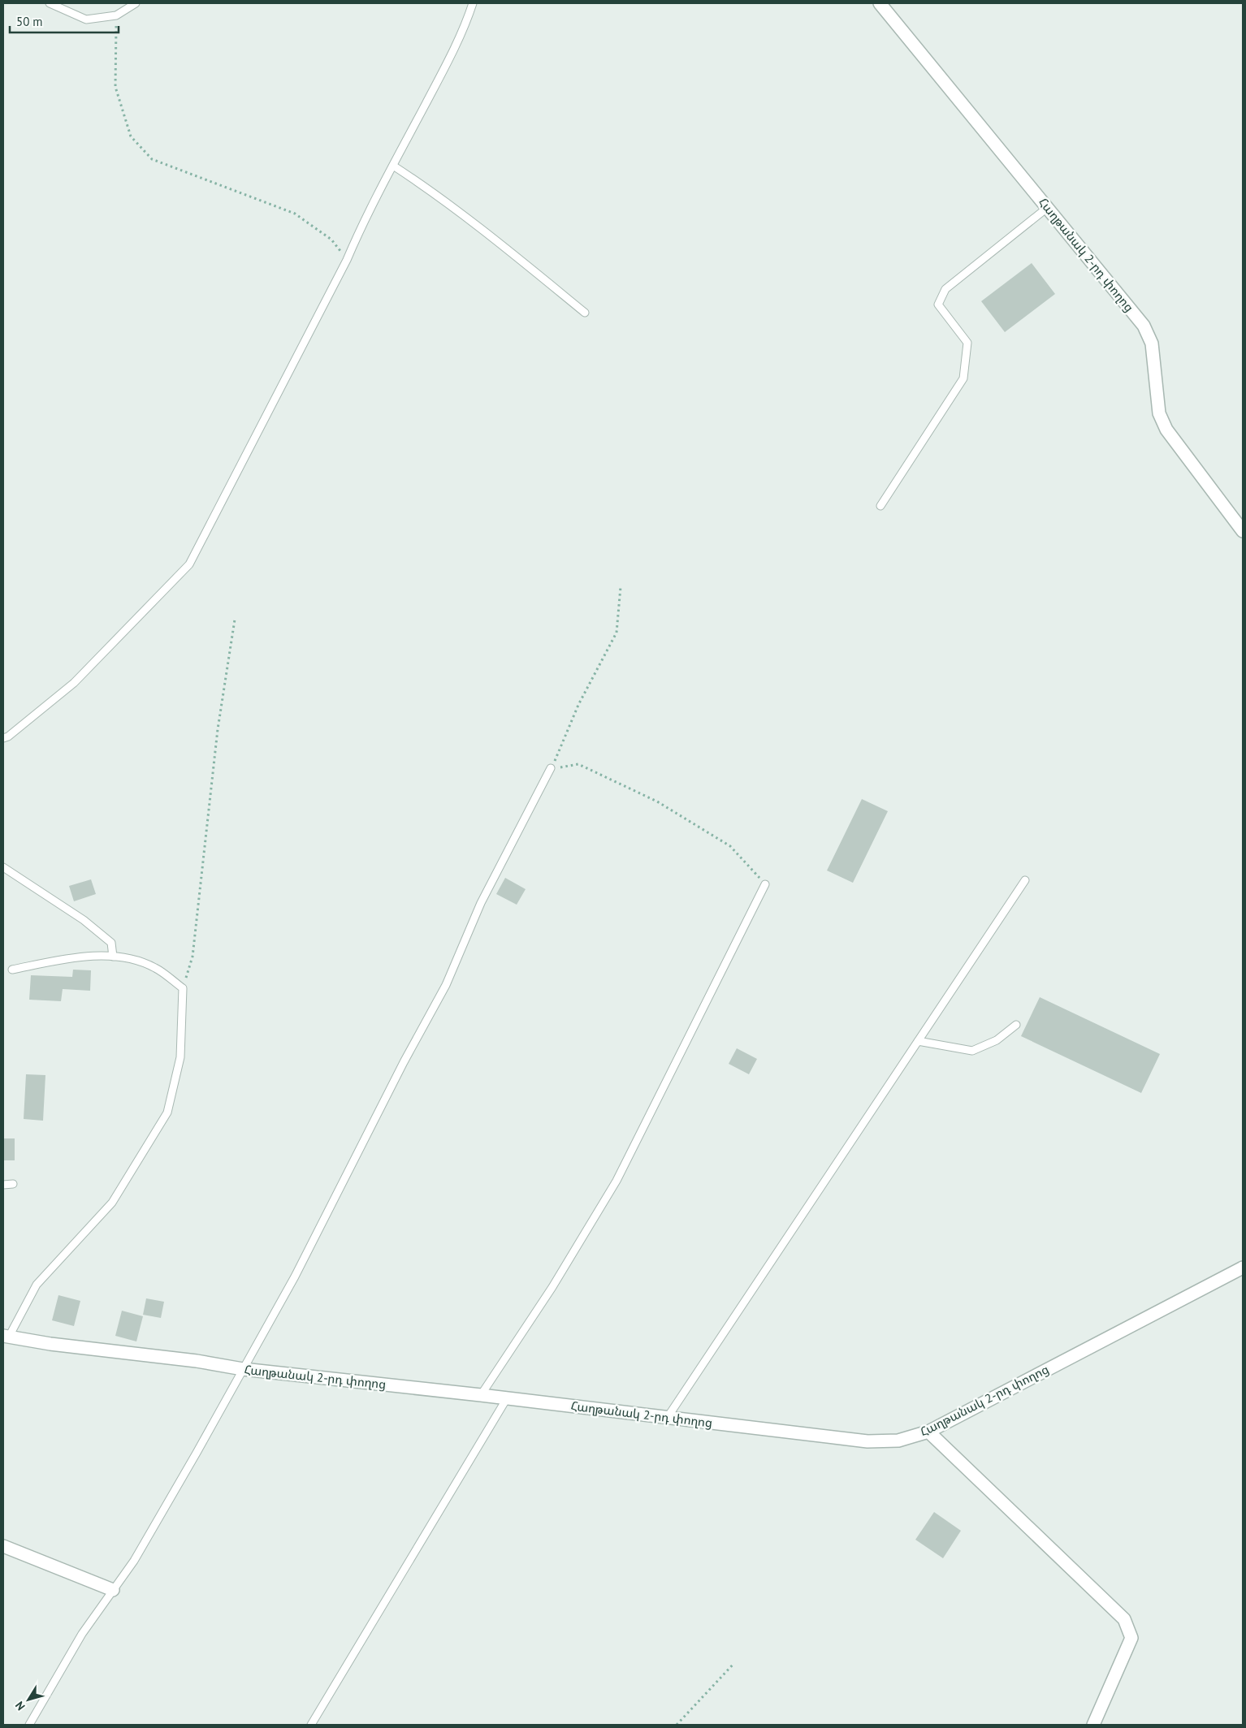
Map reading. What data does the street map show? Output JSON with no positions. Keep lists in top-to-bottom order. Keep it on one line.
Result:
{"streets":{"street":["Հաղթանակ 2-րդ փողոց"]},"scale_bar":"50 m","north":"bottom left"}
